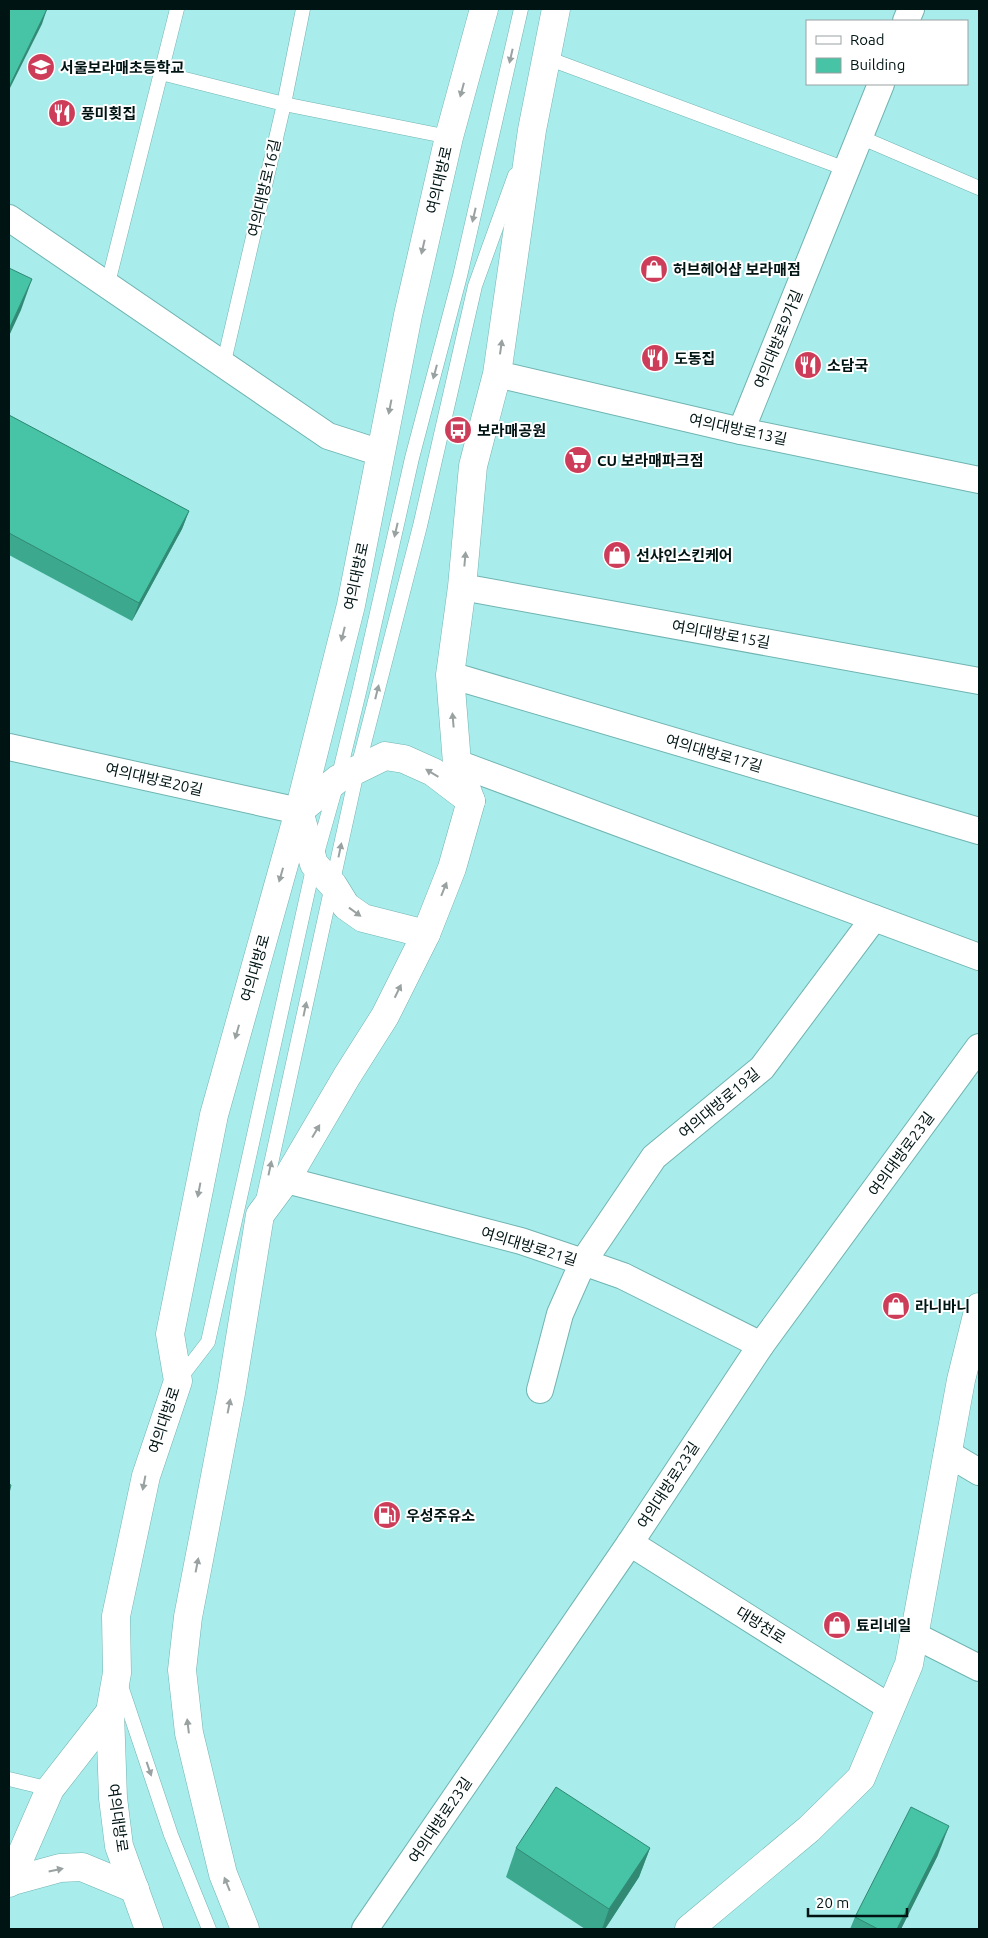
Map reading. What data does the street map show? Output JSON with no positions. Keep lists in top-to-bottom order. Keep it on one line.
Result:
{"streets":{"main road":["여의대방로"],"street":["여의대방로9가길","여의대방로13길","여의대방로15길","여의대방로17길","여의대방로20길","여의대방로19길","여의대방로23길","여의대방로21길","대방천로"],"lane":["여의대방로16길"]},"crossings":[["여의대방로","여의대방로20길"],["여의대방로9가길","여의대방로13길"],["여의대방로19길","여의대방로21길"],["여의대방로23길","여의대방로21길"],["여의대방로23길","대방천로"]],"places":{"school or university":["서울보라매초등학교"],"restaurant":["풍미횟집","도동집","소담국"],"shop":["허브헤어샵 보라매점","선샤인스킨케어","라니바니","툐리네일"],"bus stop":["보라매공원"],"supermarket":["CU 보라매파크점"],"fuel station":["우성주유소"]},"legend":["Road","Building"],"scale_bar":"20 m"}
